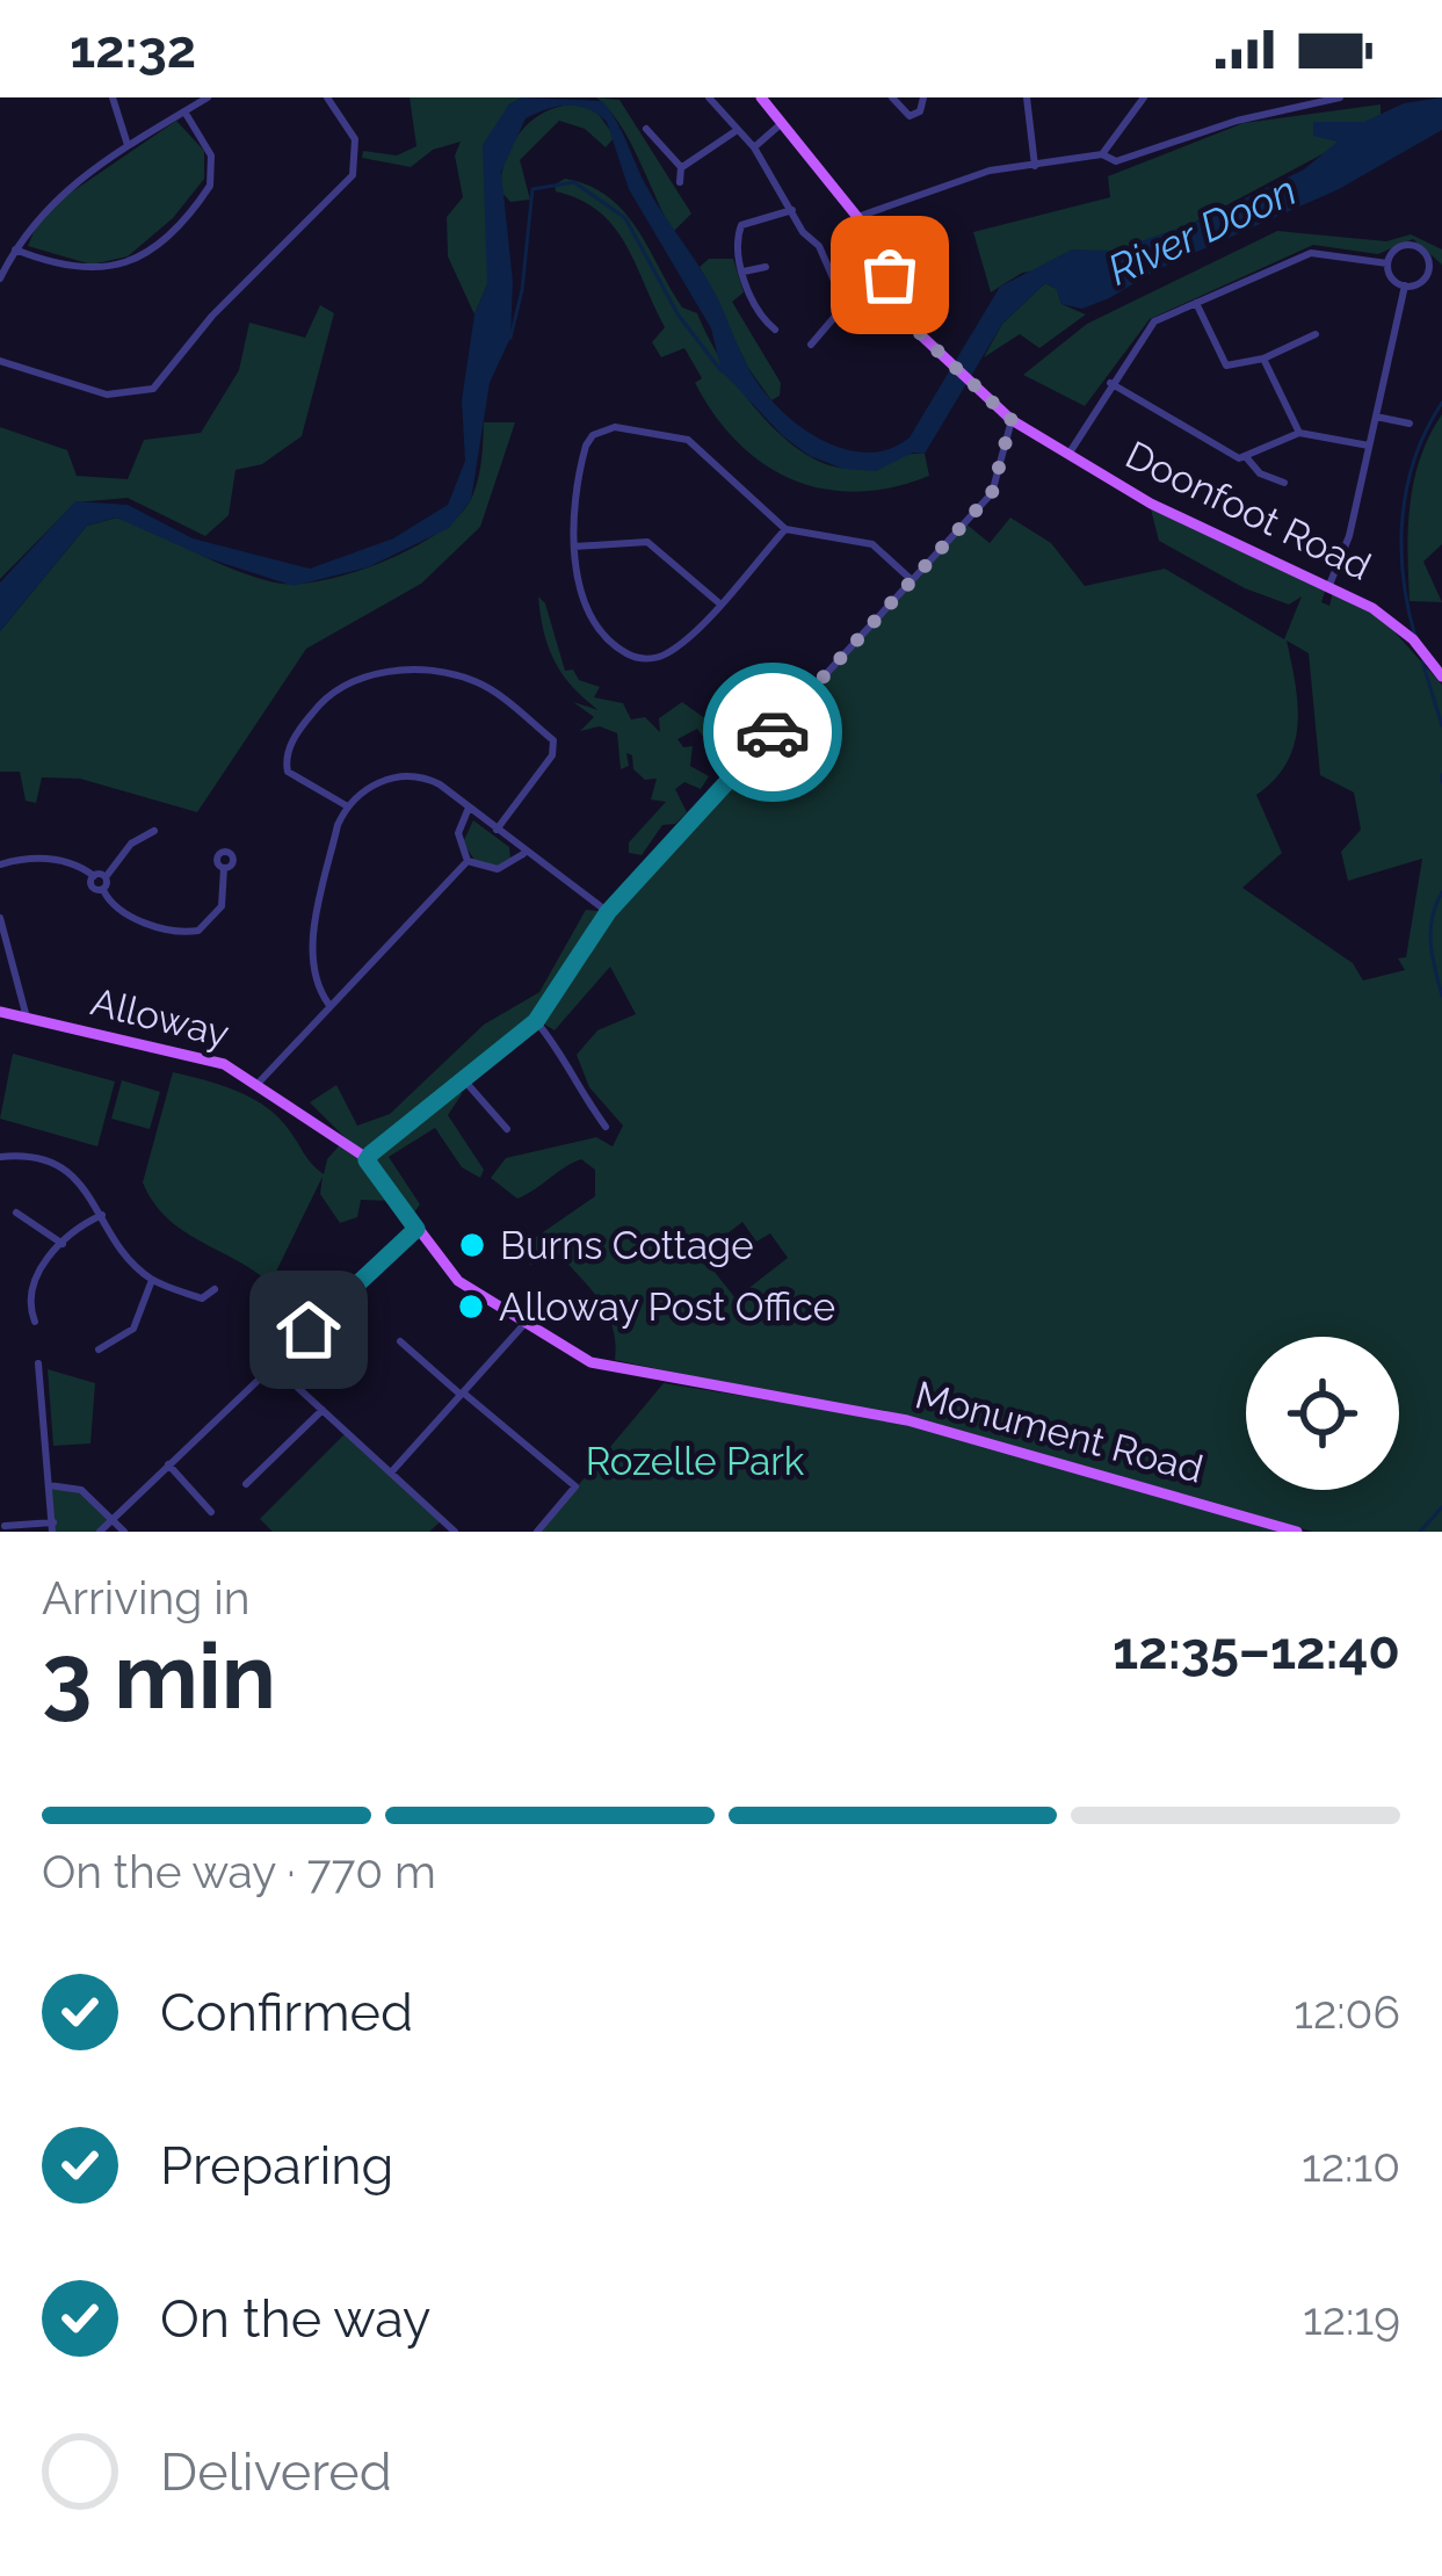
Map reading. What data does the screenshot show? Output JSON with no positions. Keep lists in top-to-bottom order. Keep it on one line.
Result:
{"streets":{"main road":["Doonfoot Road","Alloway","Monument Road"]},"crossings":[["Alloway","Monument Road"]],"water":["River Doon"],"parks":["Rozelle Park"],"places":["Burns Cottage","Alloway Post Office"],"page":{"status":"12:32","heading":["3 min","Arriving in","12:35–12:40"],"bar":"On the way · 770 m","list":[["Confirmed","12:06"],["Preparing","12:10"],["On the way","12:19"],"Delivered"]}}
